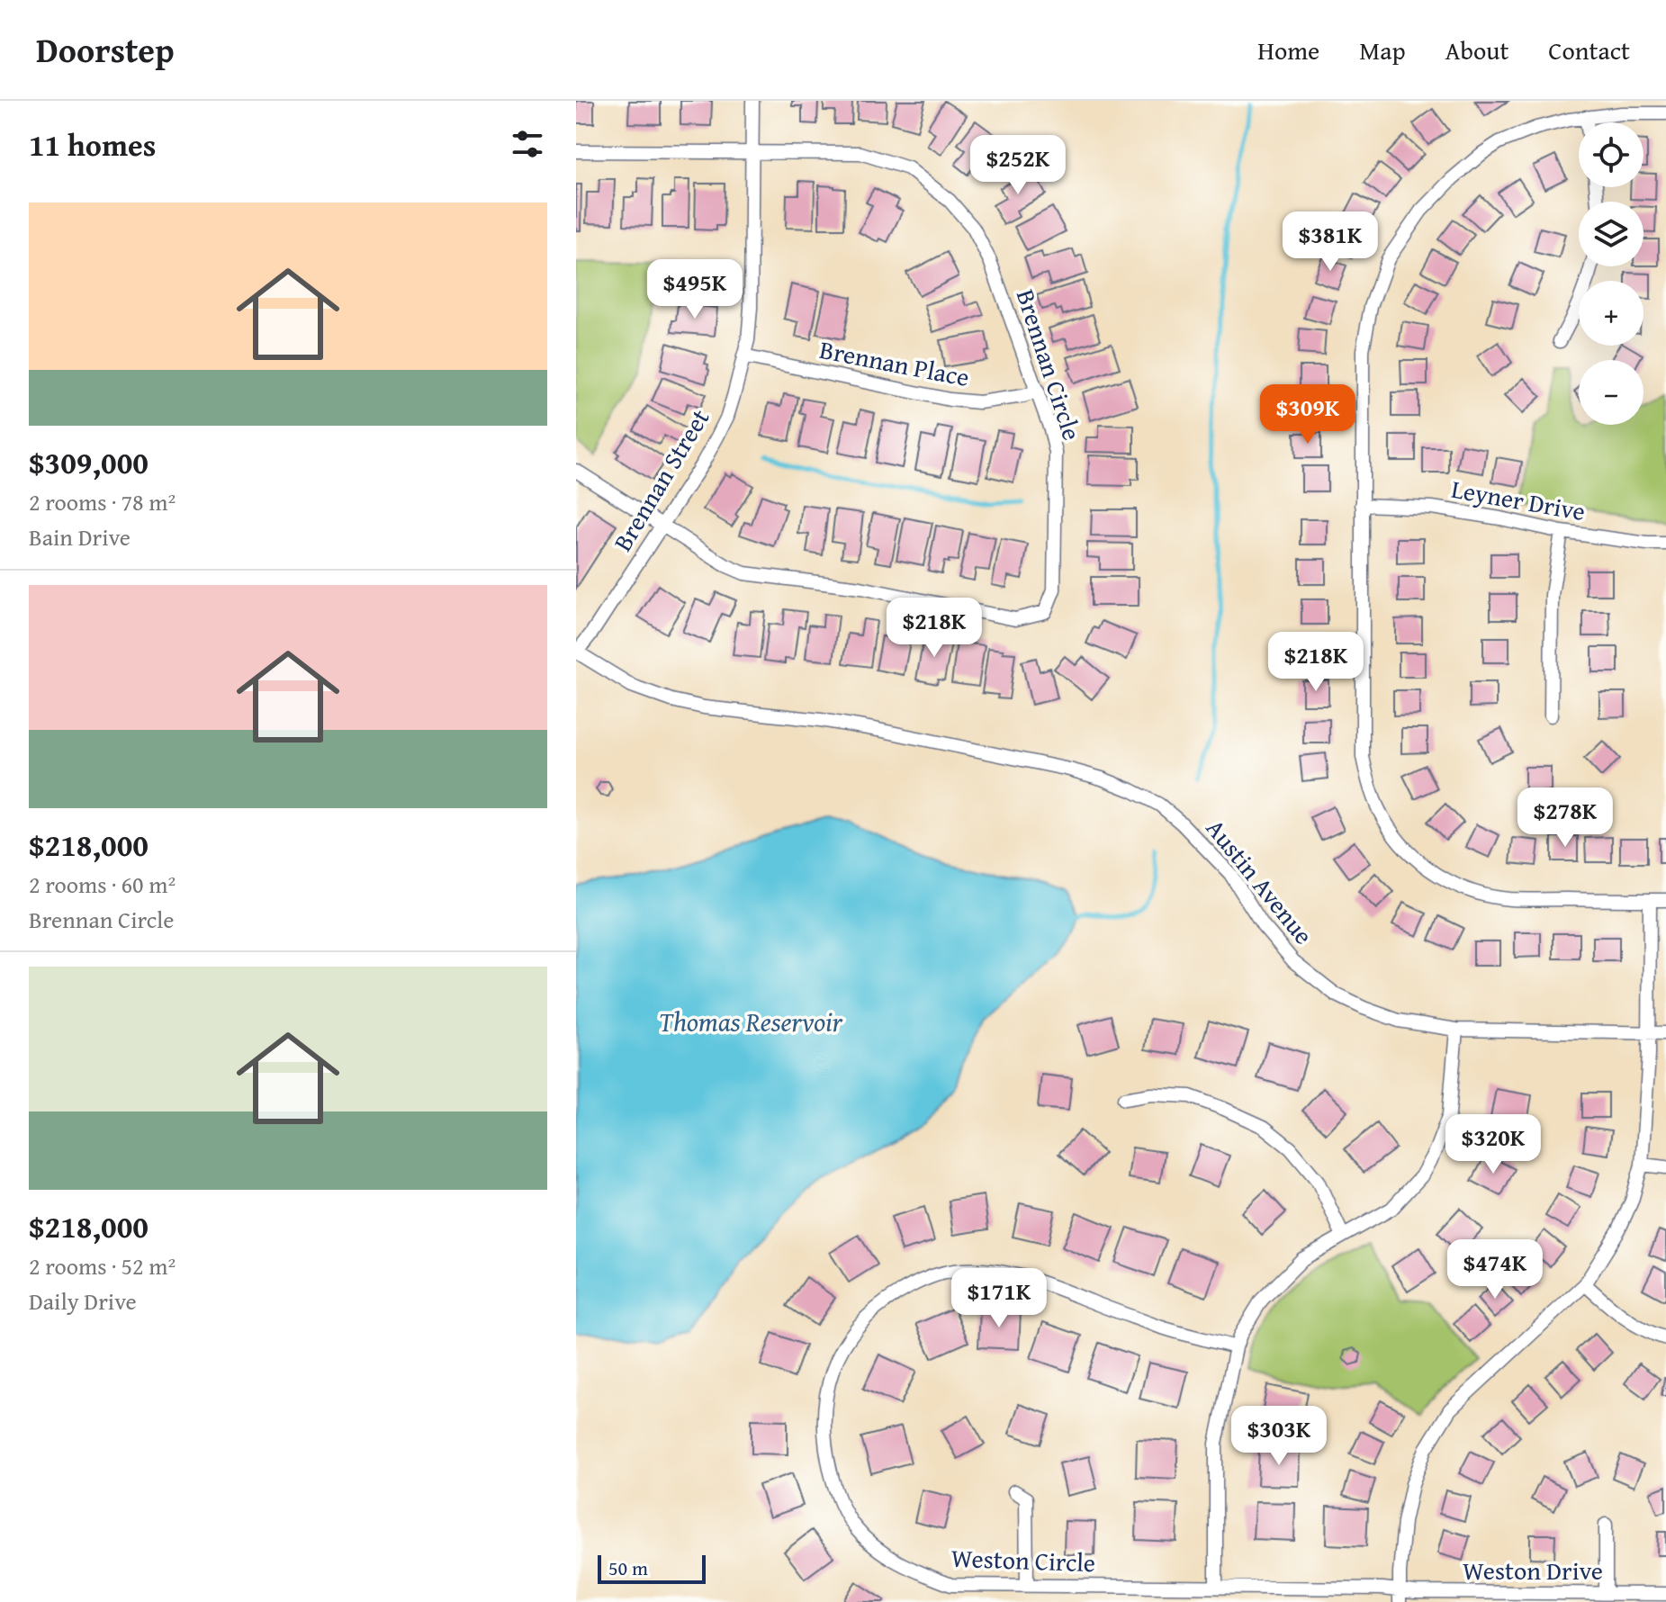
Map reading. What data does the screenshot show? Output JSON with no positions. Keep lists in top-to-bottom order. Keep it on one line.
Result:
{"streets":{"street":["Brennan Place","Brennan Circle","Brennan Street","Leyner Drive","Austin Avenue","Weston Circle","Weston Drive"]},"crossings":[["Brennan Place","Brennan Circle"],["Brennan Place","Brennan Street"],["Brennan Circle","Brennan Street"],["Brennan Street","Austin Avenue"],["Weston Circle","Weston Drive"]],"water":["Thomas Reservoir"],"scale_bar":"50 m","page":{"header":"Doorstep","nav":["Home","Map","About","Contact"],"heading":"11 homes","map_buttons":["+","−"],"price":["$252K","$381K","$495K","$309K","$218K","$218K","$278K","$320K","$474K","$171K","$303K"],"list":[{"name":"$309,000","note":"2 rooms · 78 m² · Bain Drive"},{"name":"$218,000","note":"2 rooms · 60 m² · Brennan Circle"},{"name":"$218,000","note":"2 rooms · 52 m² · Daily Drive"}],"scale":"50 m"}}
